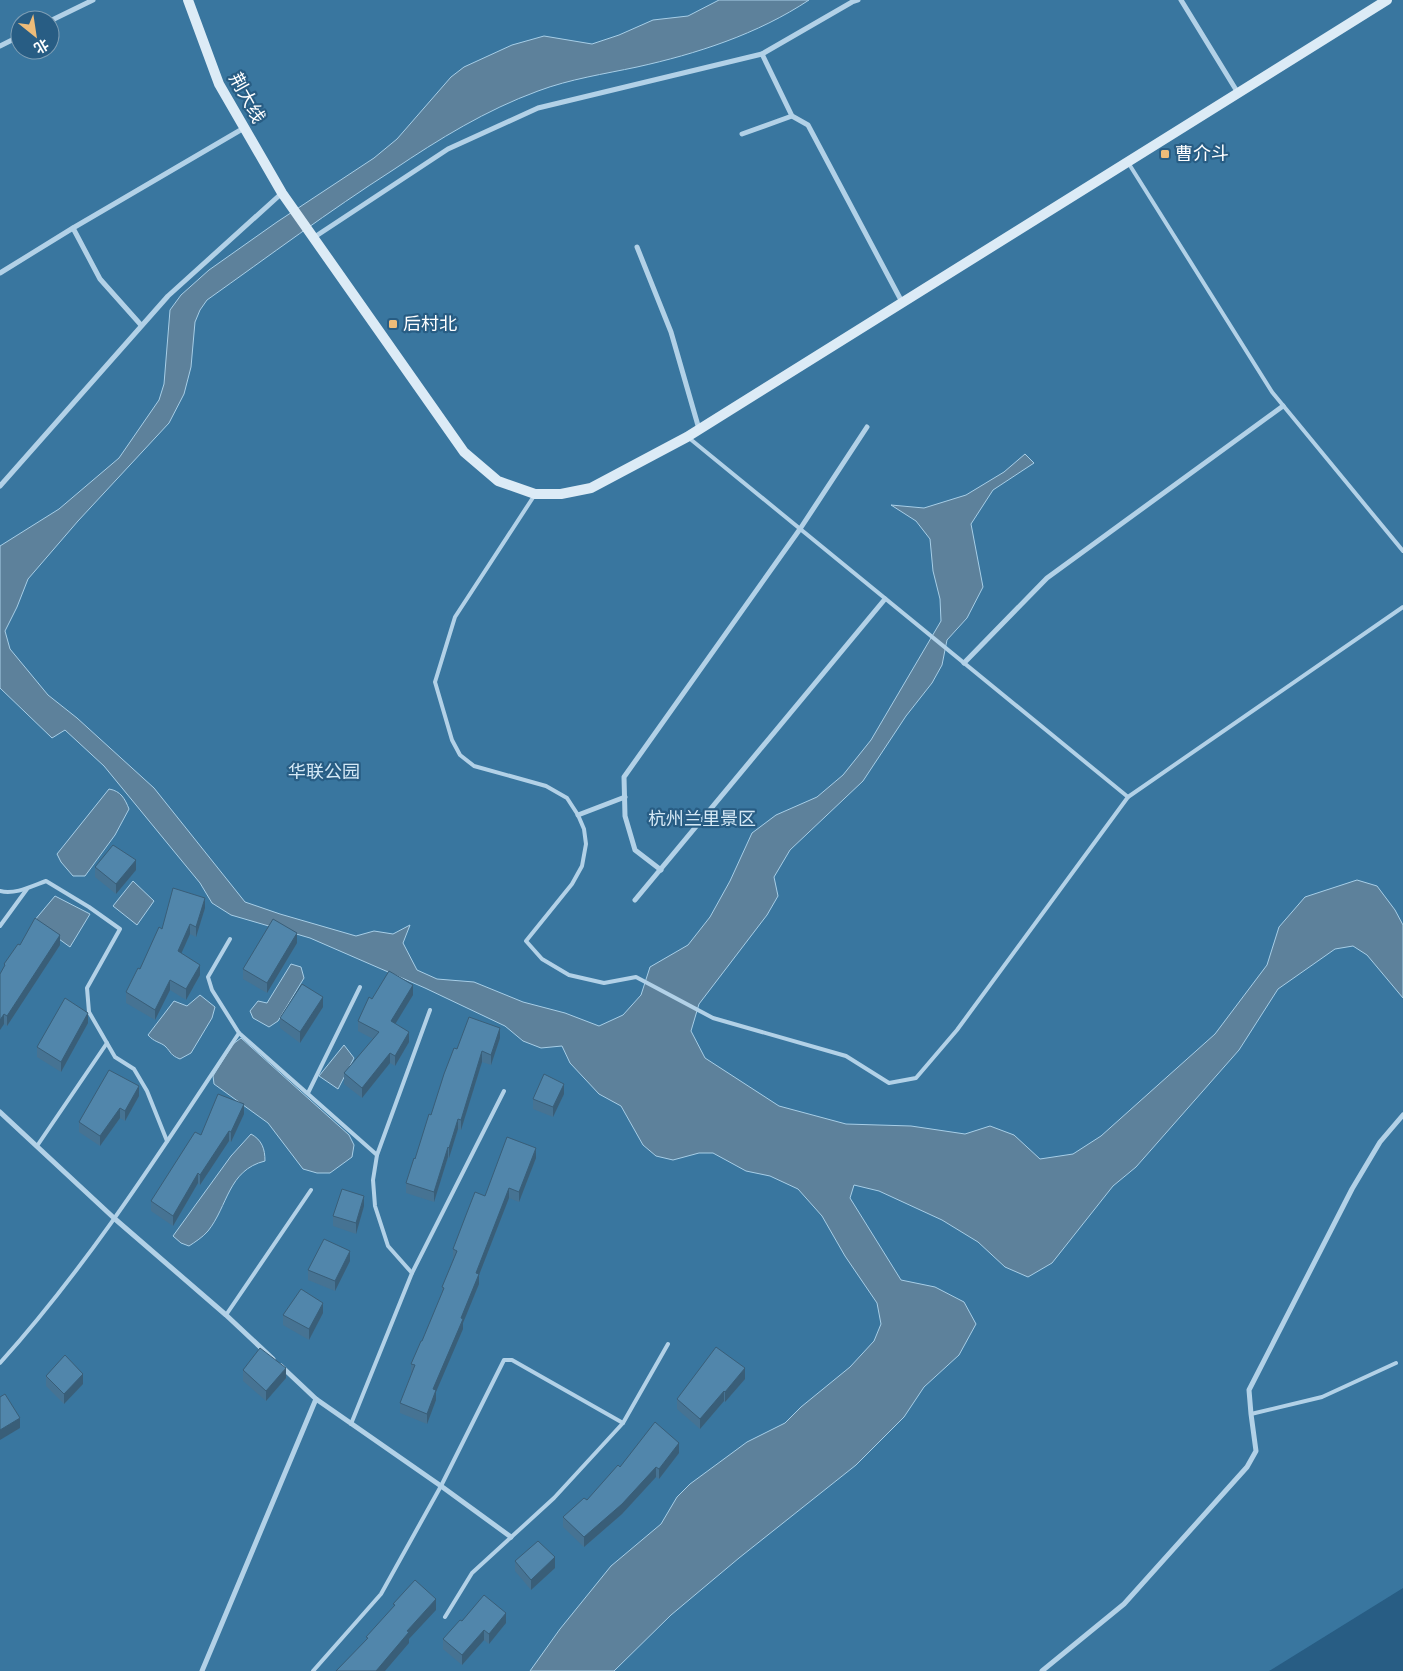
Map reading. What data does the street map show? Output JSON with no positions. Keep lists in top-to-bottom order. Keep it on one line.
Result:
{"streets":{"street":["荆大线"]},"parks":["华联公园","杭州兰里景区"],"places":{"transit":["曹介斗","后村北"]},"north":"bottom right"}
